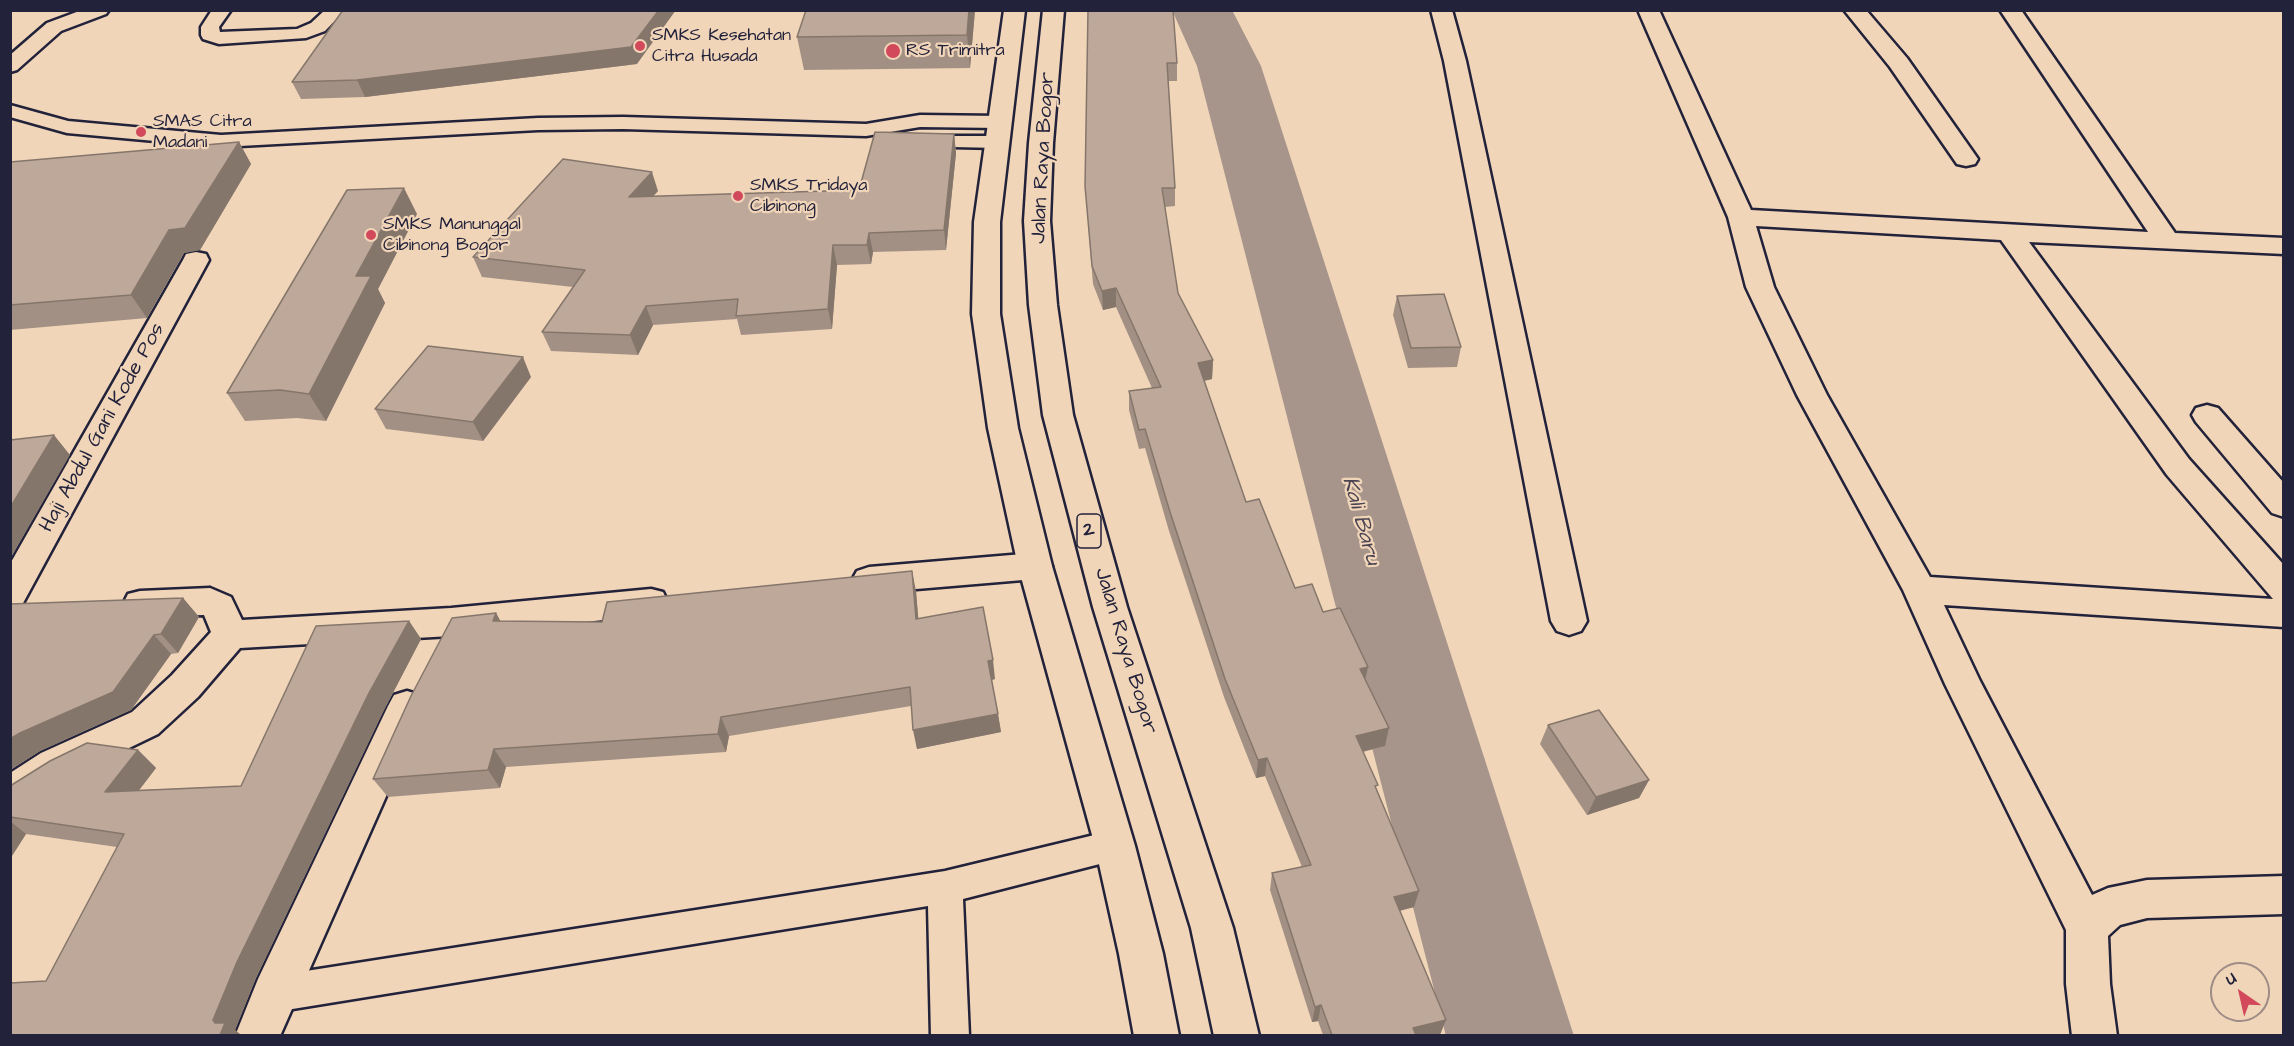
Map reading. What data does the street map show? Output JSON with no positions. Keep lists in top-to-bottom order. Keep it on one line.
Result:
{"streets":{"main road":["Jalan Raya Bogor","Haji Abdul Gani Kode Pos","2"]},"water":["Kali Baru"],"places":["SMKS Kesehatan Citra Husada","RS Trimitra","SMAS Citra Madani","SMKS Tridaya Cibinong","SMKS Manunggal Cibinong Bogor"],"north":"top left"}
